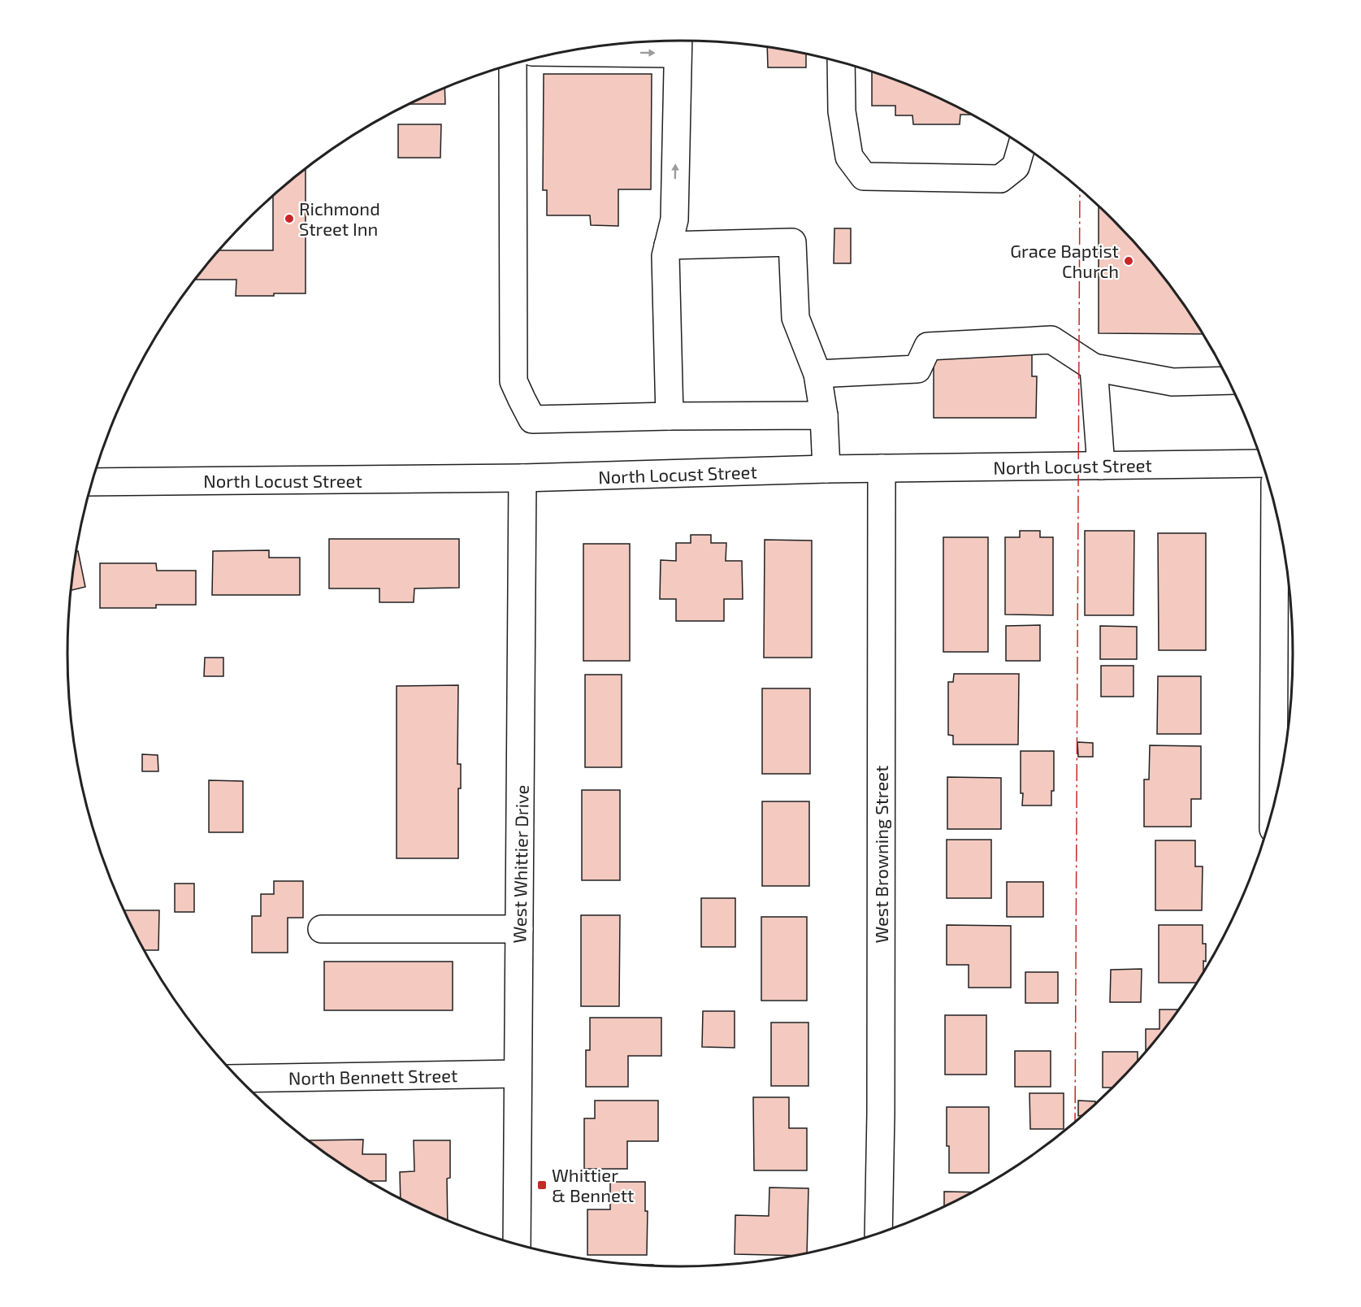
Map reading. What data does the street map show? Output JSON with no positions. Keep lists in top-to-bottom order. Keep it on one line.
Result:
{"streets":{"street":["North Locust Street","West Browning Street","West Whittier Drive","North Bennett Street"]},"crossings":[["North Locust Street","West Browning Street"],["North Locust Street","West Whittier Drive"],["West Whittier Drive","North Bennett Street"]],"places":{"other":["Richmond Street Inn","Grace Baptist Church"],"transit":["Whittier & Bennett"]}}
